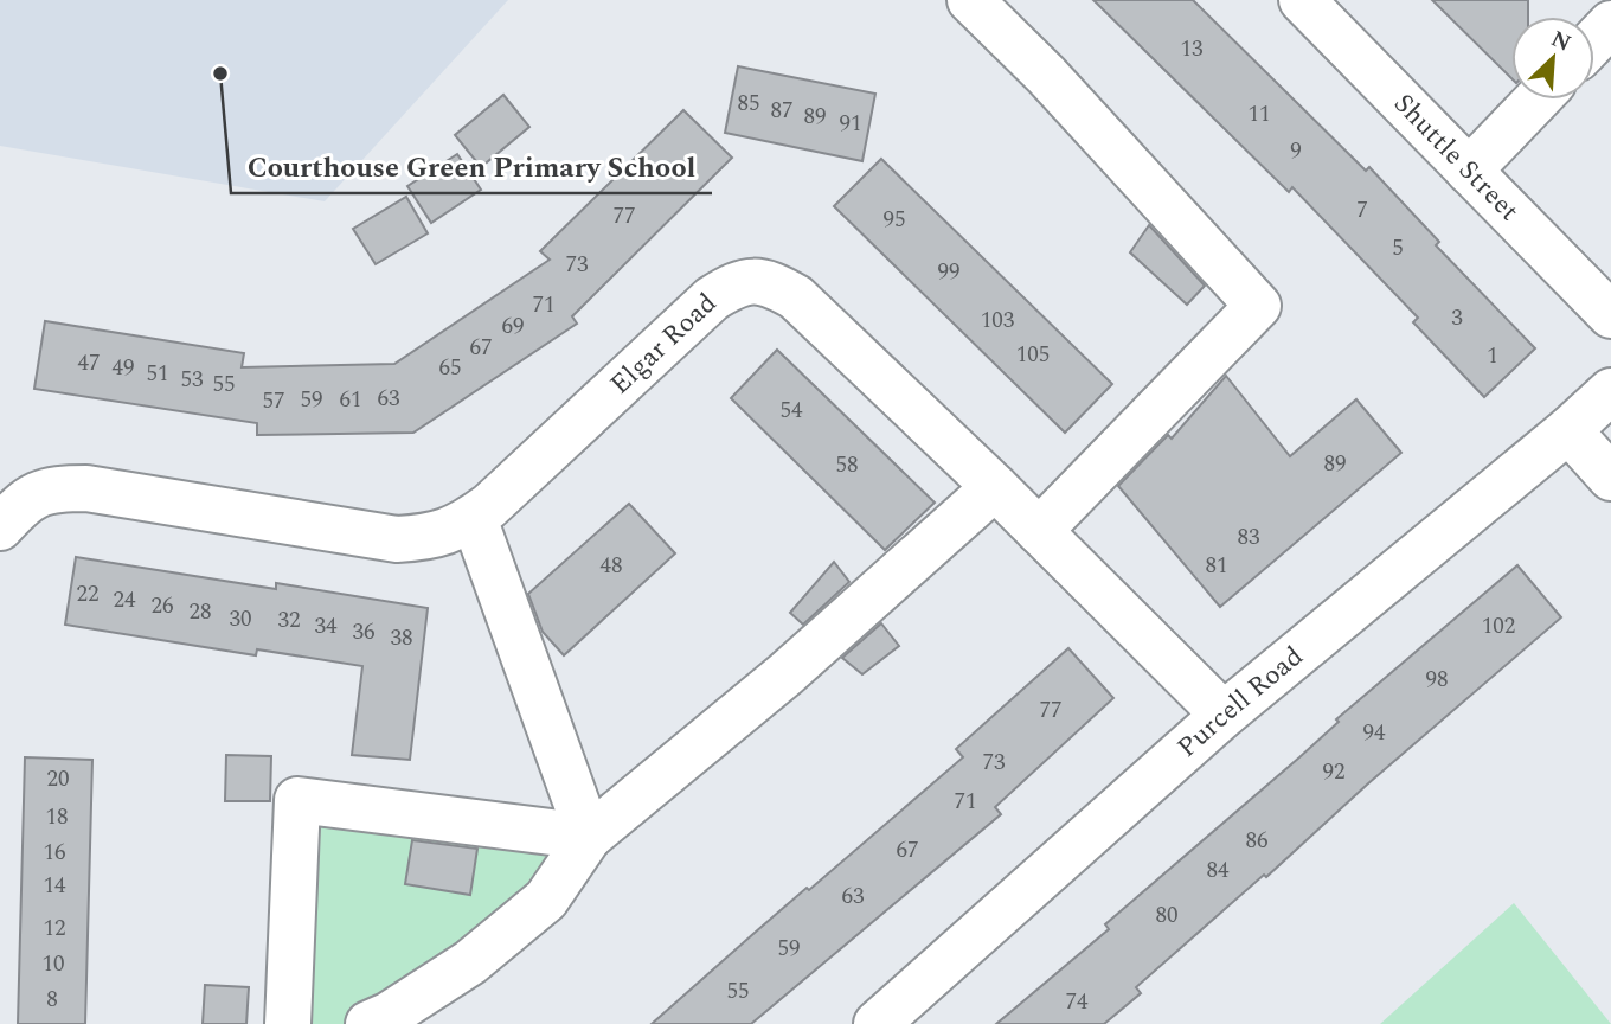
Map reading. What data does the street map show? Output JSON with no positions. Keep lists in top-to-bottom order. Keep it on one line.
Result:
{"streets":{"street":["Shuttle Street","Elgar Road","Purcell Road"]},"crossings":[["Elgar Road","Purcell Road"]],"places":["Courthouse Green Primary School"],"house_numbers":["13","85","87","11","89","91","9","7","77","95","5","73","99","71","3","103","69","67","105","1","47","49","65","51","53","55","63","59","61","57","54","89","58","83","48","81","22","24","26","28","30","32","34","102","36","38","98","77","94","73","92","20","71","18","86","67","16","84","14","63","80","12","59","10","55","8","74"],"north":"top right"}
